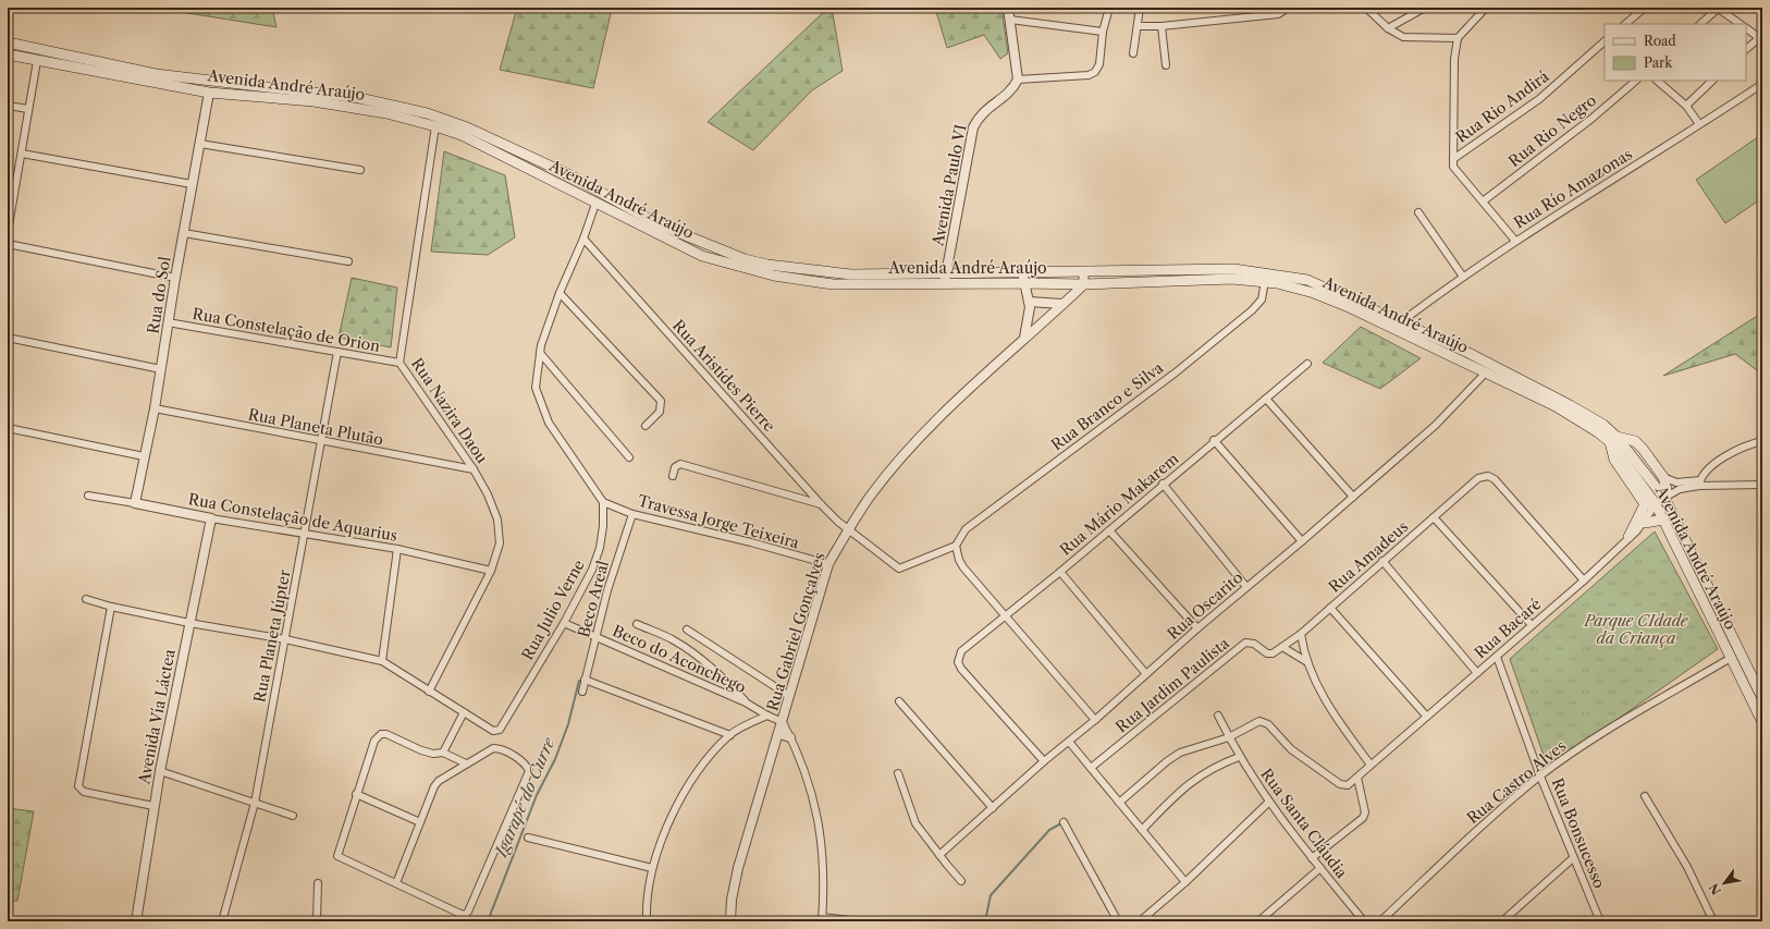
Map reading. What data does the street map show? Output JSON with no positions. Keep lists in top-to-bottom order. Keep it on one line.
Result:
{"streets":{"main road":["Avenida André Araújo"],"street":["Rua Rio Andirá","Rua Rio Negro","Avenida Paulo VI","Rua Río Amazonas","Rua do Sol","Rua Constelação de Orion","Rua Aristídes Pierre","Rua Branco e Silva","Rua Nazira Daou","Rua Planeta Plutão","Rua Mário Makarem","Rua Constelação de Aquarius","Travessa Jorge Teixeira","Rua Amadeus","Beco Areal","Rua Oscarito","Rua Julio Verne","Rua Bacaré","Rua Gabriel Gonçalves","Rua Planeta Júpter","Beco do Aconchego","Rua Jardim Paulista","Avenida Vía Láctea","Rua Castro Alves","Rua Santa Cláudia","Rua Bonsucesso"]},"crossings":[["Avenida André Araújo","Avenida Paulo VI"],["Avenida André Araújo","Rua Río Amazonas"],["Avenida André Araújo","Rua do Sol"],["Avenida André Araújo","Rua Branco e Silva"],["Avenida André Araújo","Rua Nazira Daou"],["Avenida André Araújo","Rua Oscarito"],["Avenida André Araújo","Rua Bacaré"],["Avenida André Araújo","Rua Gabriel Gonçalves"],["Avenida André Araújo","Rua Castro Alves"],["Rua do Sol","Rua Constelação de Orion"],["Rua do Sol","Rua Planeta Plutão"],["Rua do Sol","Rua Constelação de Aquarius"],["Rua Constelação de Orion","Rua Nazira Daou"],["Rua Constelação de Orion","Rua Planeta Júpter"],["Rua Aristídes Pierre","Rua Branco e Silva"],["Rua Aristídes Pierre","Rua Gabriel Gonçalves"],["Rua Nazira Daou","Rua Planeta Plutão"],["Rua Nazira Daou","Rua Constelação de Aquarius"],["Rua Planeta Plutão","Rua Planeta Júpter"],["Rua Mário Makarem","Rua Oscarito"],["Rua Constelação de Aquarius","Rua Planeta Júpter"],["Rua Constelação de Aquarius","Avenida Vía Láctea"],["Travessa Jorge Teixeira","Beco Areal"],["Travessa Jorge Teixeira","Rua Julio Verne"],["Travessa Jorge Teixeira","Rua Gabriel Gonçalves"],["Rua Amadeus","Rua Bacaré"],["Rua Amadeus","Rua Jardim Paulista"],["Beco Areal","Beco do Aconchego"],["Rua Julio Verne","Beco do Aconchego"],["Rua Bacaré","Rua Bonsucesso"],["Rua Gabriel Gonçalves","Beco do Aconchego"],["Rua Castro Alves","Rua Bonsucesso"]],"water":["Igarapé do Curre"],"parks":["Parque CIdade da Criança"],"legend":["Road","Park"],"north":"bottom left"}
